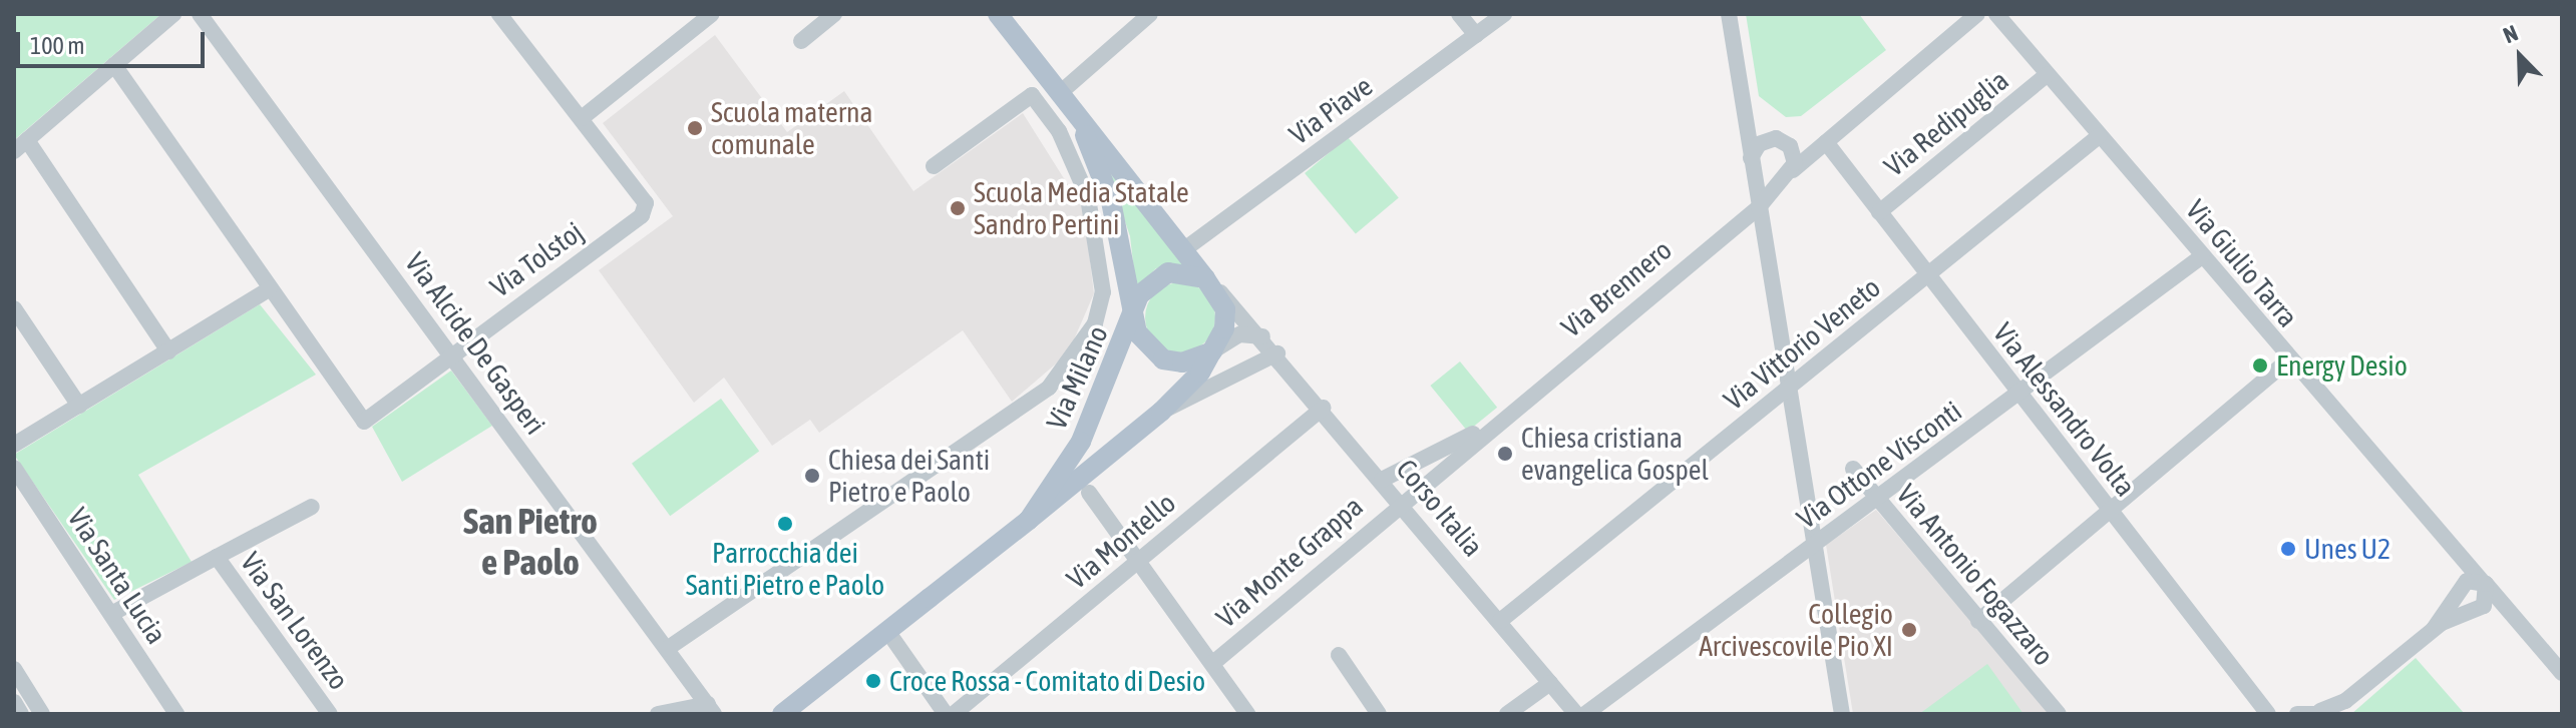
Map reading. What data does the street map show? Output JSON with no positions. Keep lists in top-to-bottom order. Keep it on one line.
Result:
{"streets":{"main road":["Via Milano"],"street":["Via Piave","Via Redipuglia","Via Tolstoj","Via Giulio Tarra","Via Brennero","Via Alcide De Gasperi","Via Vittorio Veneto","Via Alessandro Volta","Via Ottone Visconti","Corso Italia","Via Montello","Via Monte Grappa","Via Antonio Fogazzaro","Via Santa Lucia","Via San Lorenzo"]},"crossings":[["Via Piave","Via Milano"],["Via Redipuglia","Via Giulio Tarra"],["Via Redipuglia","Via Alessandro Volta"],["Via Tolstoj","Via Alcide De Gasperi"],["Via Giulio Tarra","Via Vittorio Veneto"],["Via Giulio Tarra","Via Ottone Visconti"],["Via Brennero","Corso Italia"],["Via Brennero","Via Monte Grappa"],["Via Vittorio Veneto","Via Alessandro Volta"],["Via Vittorio Veneto","Corso Italia"],["Via Milano","Corso Italia"],["Via Alessandro Volta","Via Ottone Visconti"],["Via Ottone Visconti","Via Antonio Fogazzaro"],["Corso Italia","Via Montello"],["Corso Italia","Via Monte Grappa"],["Via Santa Lucia","Via San Lorenzo"]],"districts":["San Pietro e Paolo"],"places":["Scuola materna comunale","Scuola Media Statale Sandro Pertini","Energy Desio","Chiesa cristiana evangelica Gospel","Chiesa dei Santi Pietro e Paolo","Parrocchia dei Santi Pietro e Paolo","Unes U2","Collegio Arcivescovile Pio XI","Croce Rossa - Comitato di Desio"],"scale_bar":"100 m","north":"top left"}
